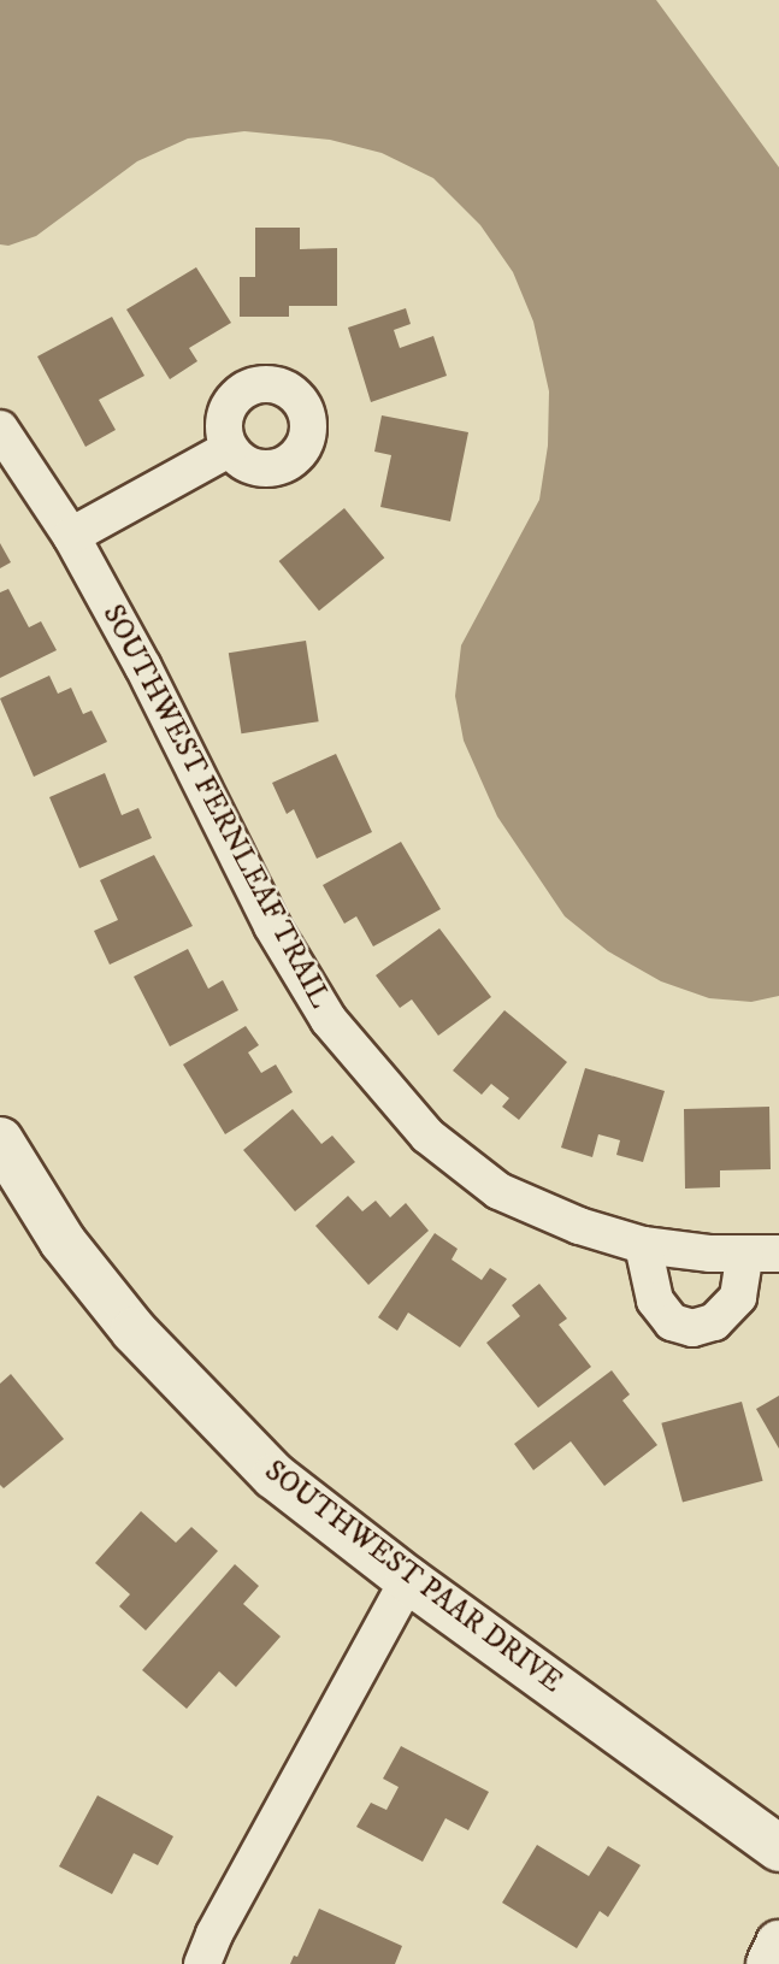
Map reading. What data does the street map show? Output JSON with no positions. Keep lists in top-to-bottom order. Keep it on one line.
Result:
{"streets":{"street":["SOUTHWEST FERNLEAF TRAIL","SOUTHWEST PAAR DRIVE"]}}
